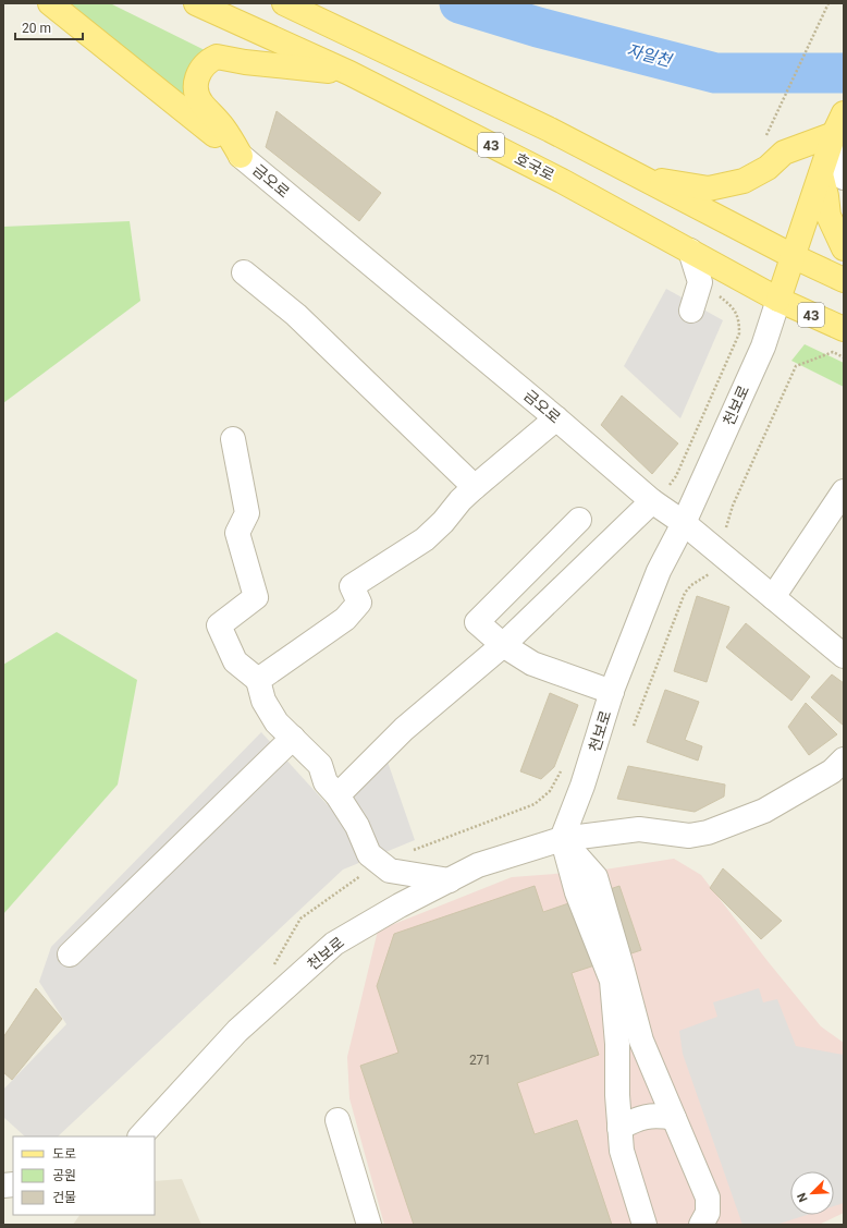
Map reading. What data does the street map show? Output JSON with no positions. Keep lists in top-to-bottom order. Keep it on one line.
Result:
{"streets":{"main road":["43","호국로","천보로"],"street":["금오로"]},"crossings":[["호국로","천보로"],["금오로","천보로"]],"water":["자일천"],"house_numbers":["271"],"legend":["도로","공원","건물"],"scale_bar":"20 m","north":"bottom left"}
